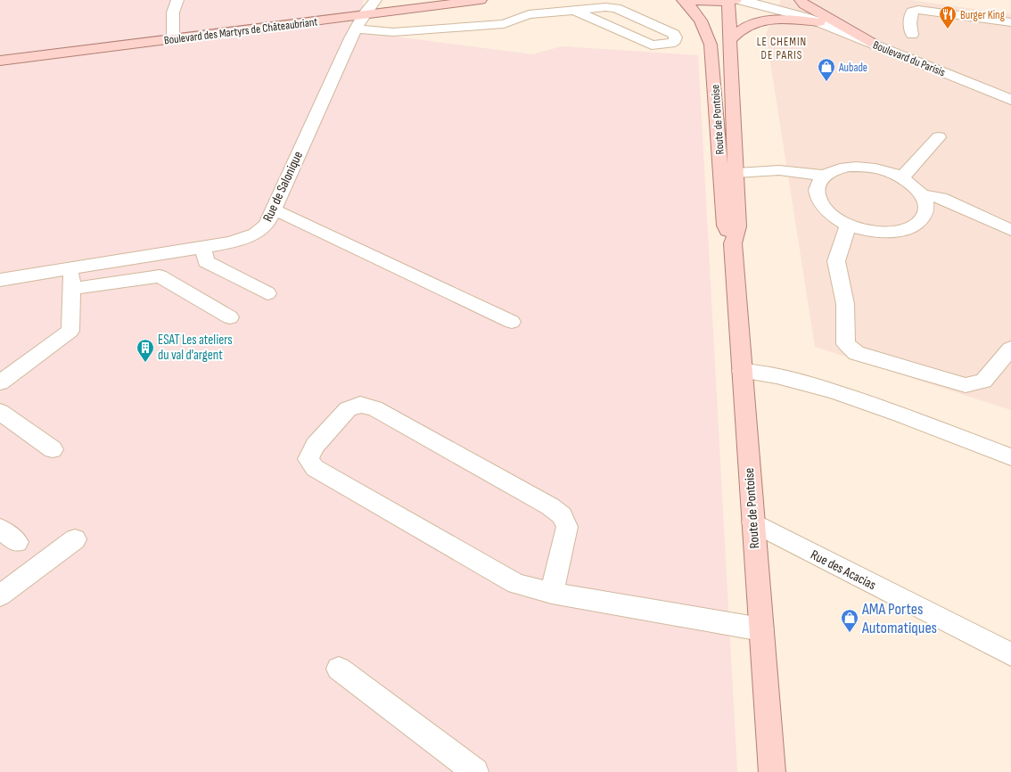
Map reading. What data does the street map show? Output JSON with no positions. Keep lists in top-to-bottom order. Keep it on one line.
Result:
{"streets":{"main road":["Boulevard des Martyrs de Châteaubriant","Route de Pontoise"],"street":["Boulevard du Parisis","Rue de Salonique","Rue des Acacias"]},"crossings":[["Boulevard des Martyrs de Châteaubriant","Rue de Salonique"],["Boulevard du Parisis","Route de Pontoise"],["Route de Pontoise","Rue des Acacias"]],"districts":["LE CHEMIN DE PARIS"],"places":{"restaurant":["Burger King"],"shop":["Aubade","AMA Portes Automatiques"],"building":["ESAT Les ateliers du val d'argent"]}}
